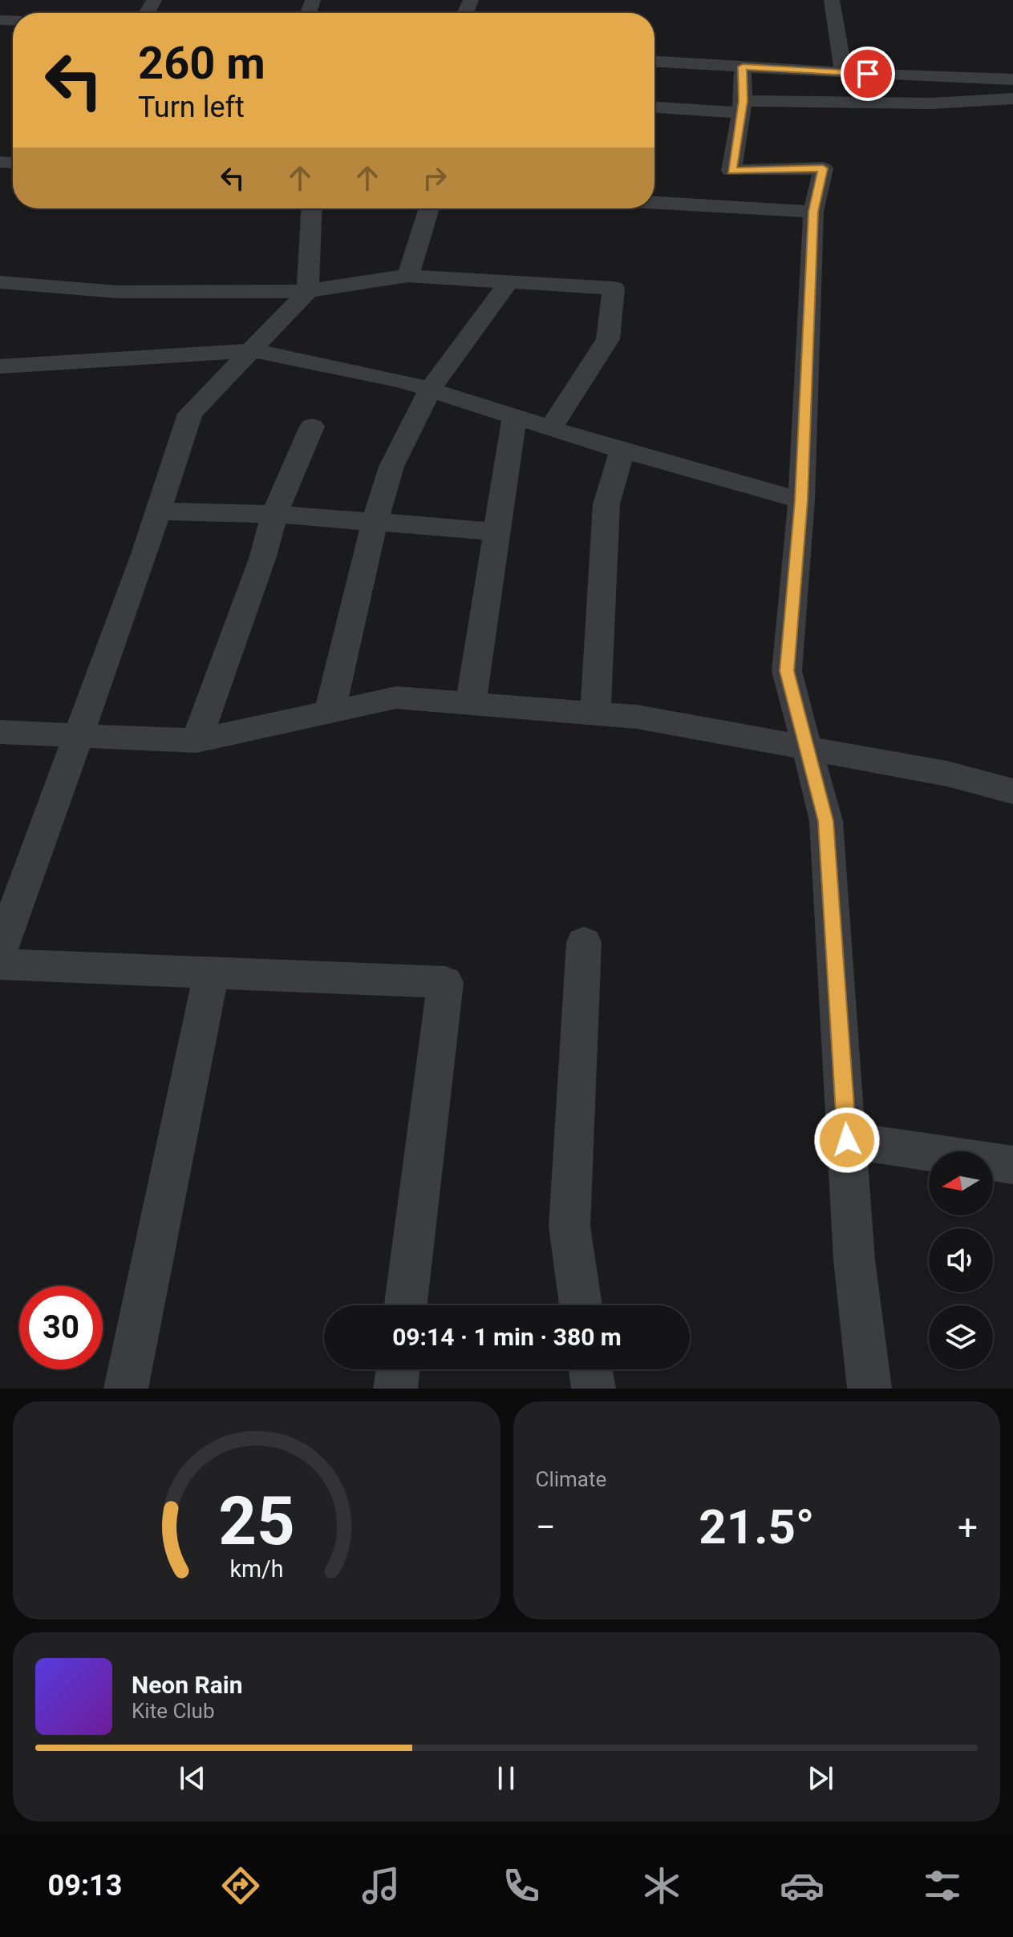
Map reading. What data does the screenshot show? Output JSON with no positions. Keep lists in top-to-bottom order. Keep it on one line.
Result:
{"north":"left","page":{"turn":["260 m","Turn left"],"limit":"30","trip":"09:14 · 1 min · 380 m","tile":"Climate","heat":["−","21.5°","+"],"song":["Neon Rain","Kite Club"],"tabs":"09:13","gauge":["25","km/h"]}}
